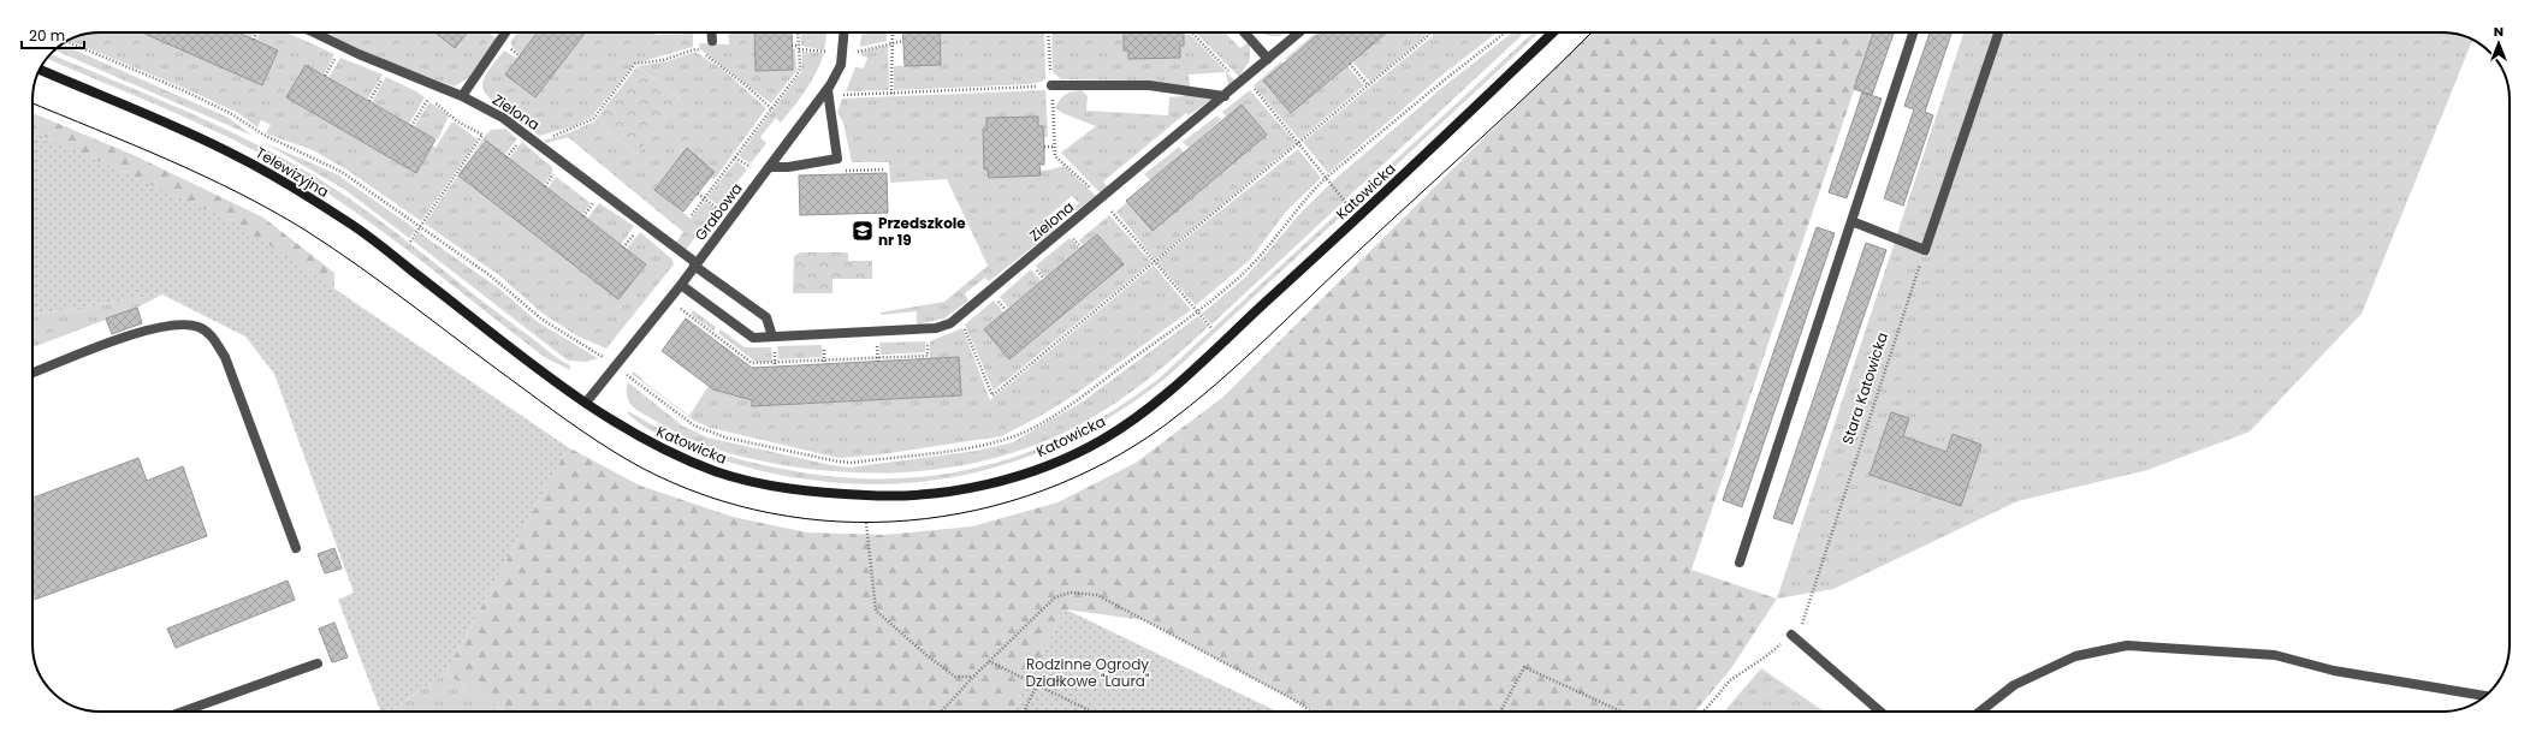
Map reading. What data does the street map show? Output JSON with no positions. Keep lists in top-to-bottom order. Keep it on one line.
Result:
{"streets":{"main road":["Telewizyjna","Katowicka"],"street":["Zielona","Grabowa"],"path":["Stara Katowicka"]},"crossings":[["Zielona","Grabowa"],["Telewizyjna","Katowicka"],["Katowicka","Grabowa"]],"parks":["Rodzinne Ogrody Działkowe \"Laura\""],"places":{"school or university":["Przedszkole nr 19"]},"scale_bar":"20 m","north":"top"}
